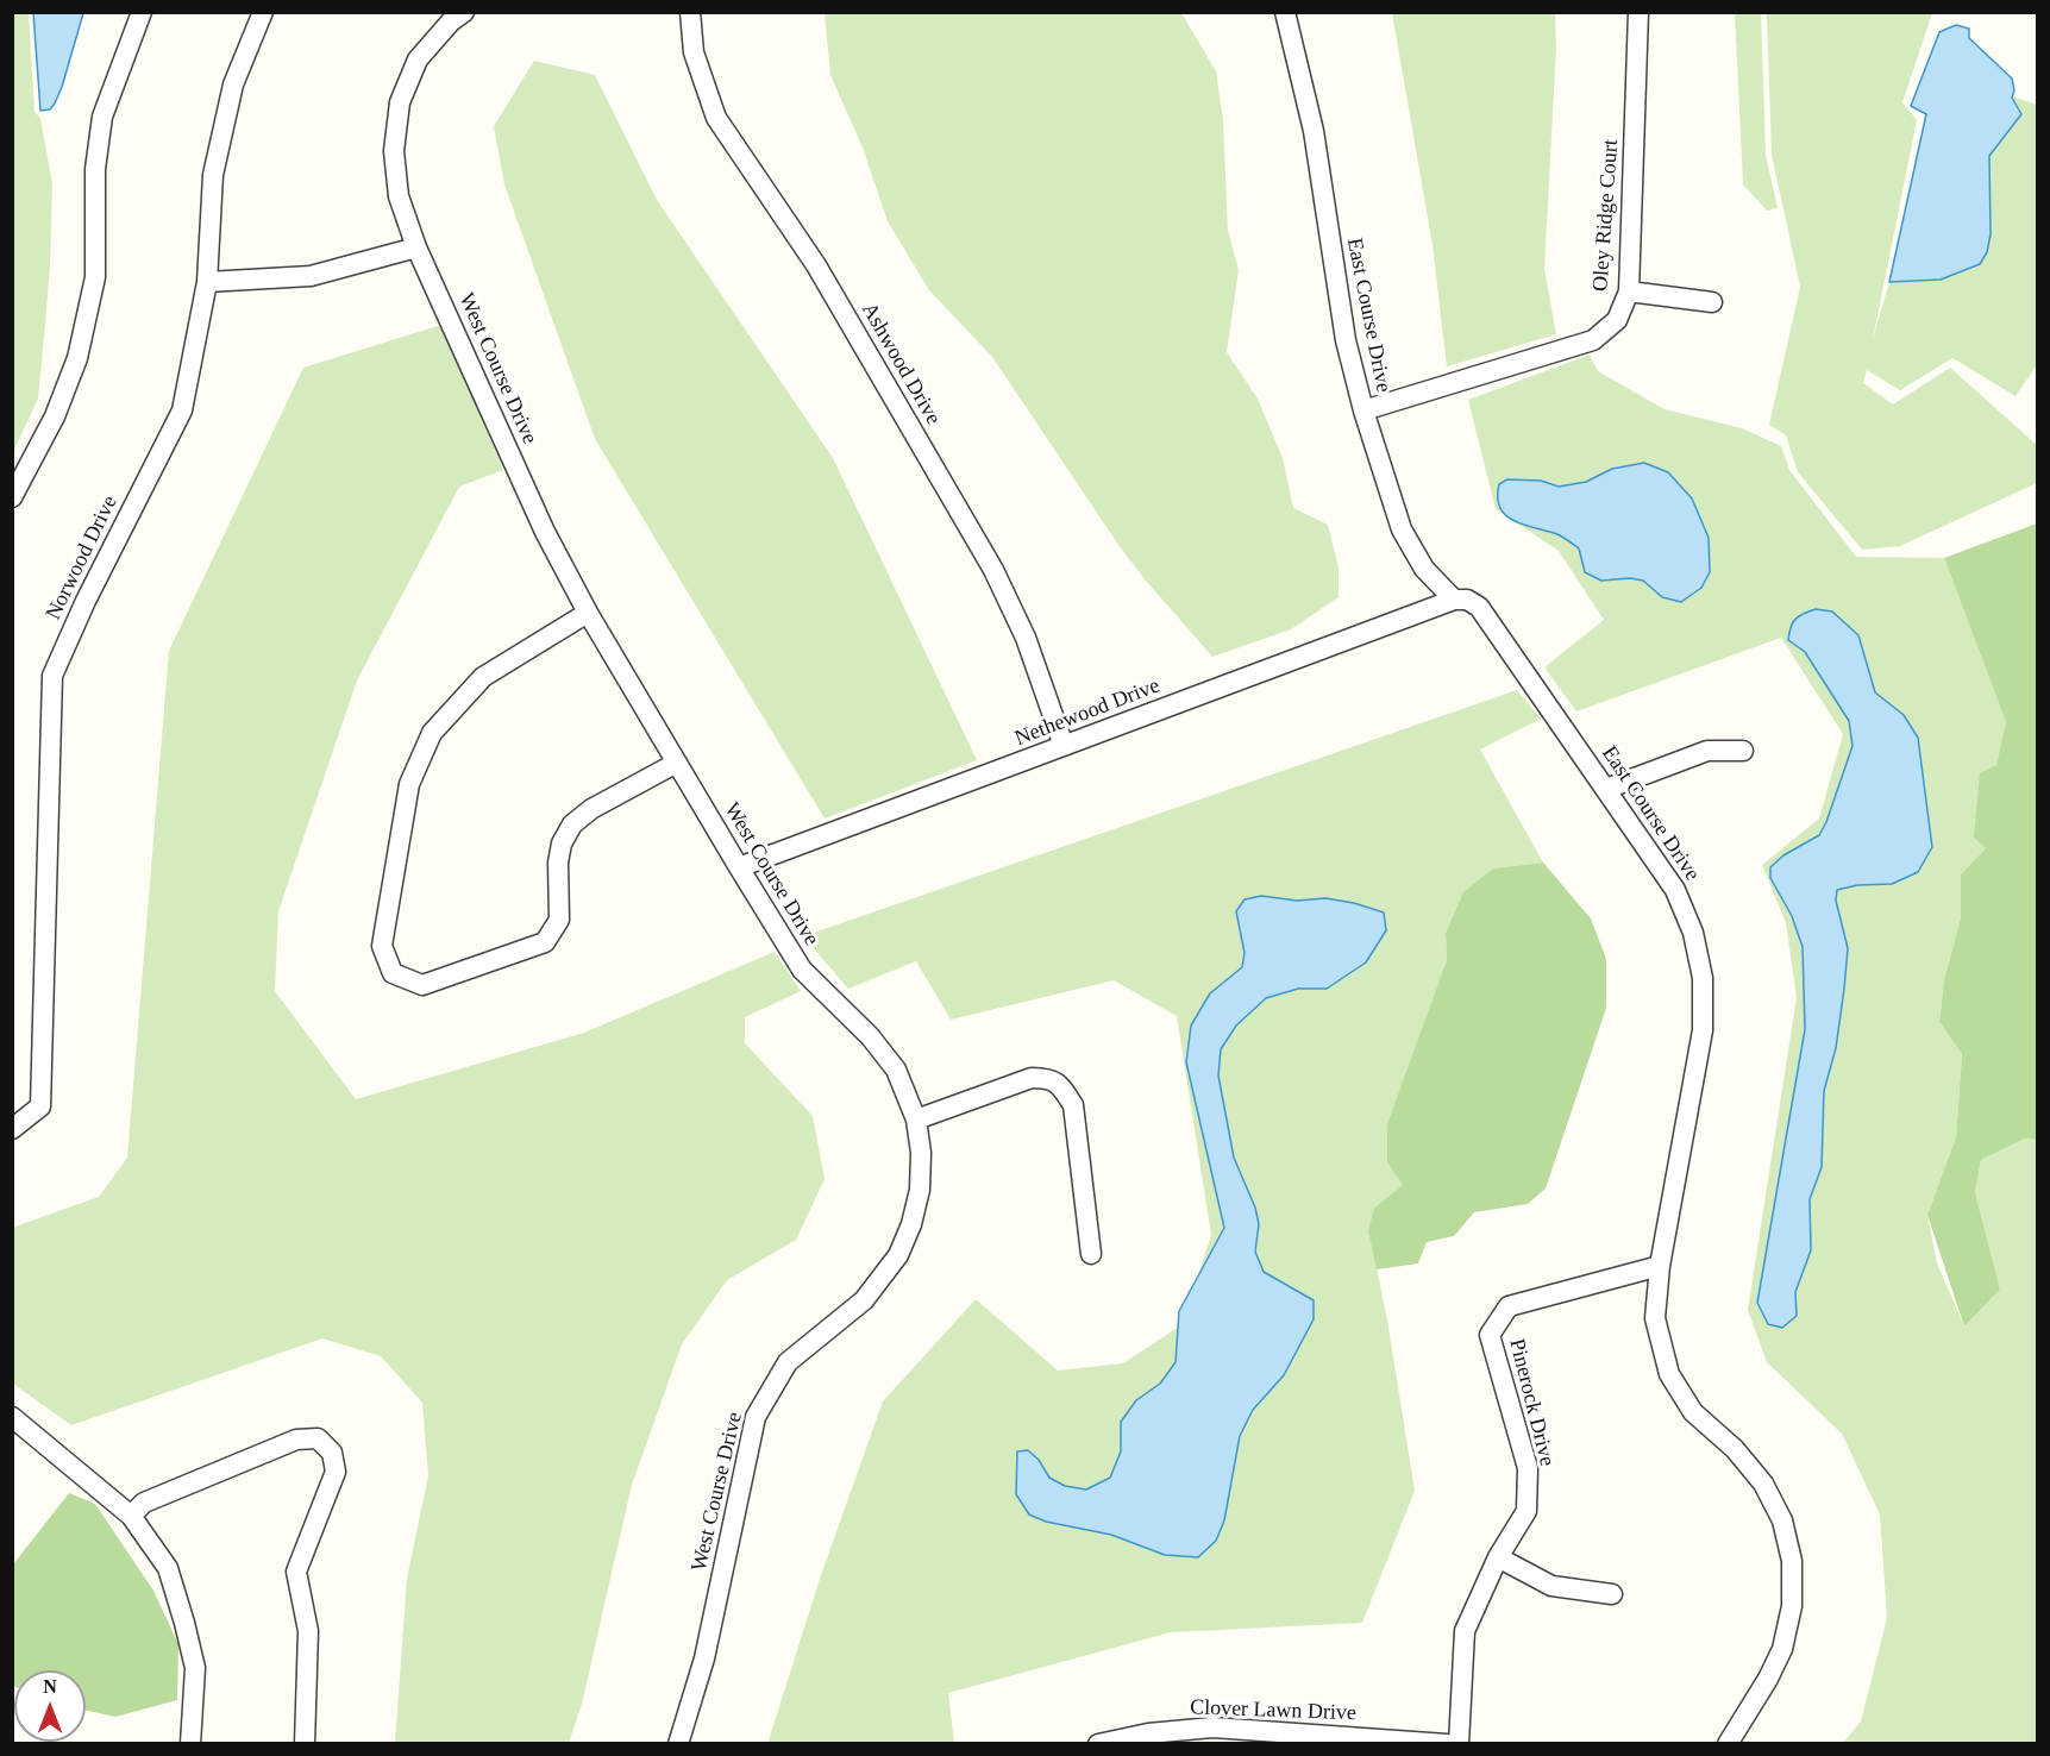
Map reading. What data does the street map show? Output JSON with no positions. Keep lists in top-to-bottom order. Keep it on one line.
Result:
{"streets":{"street":["Oley Ridge Court","East Course Drive","Ashwood Drive","West Course Drive","Norwood Drive","Nethewood Drive","Pinerock Drive","Clover Lawn Drive"]},"crossings":[["Oley Ridge Court","East Course Drive"],["East Course Drive","Nethewood Drive"],["East Course Drive","Pinerock Drive"],["Ashwood Drive","Nethewood Drive"],["West Course Drive","Nethewood Drive"]],"north":"top"}
